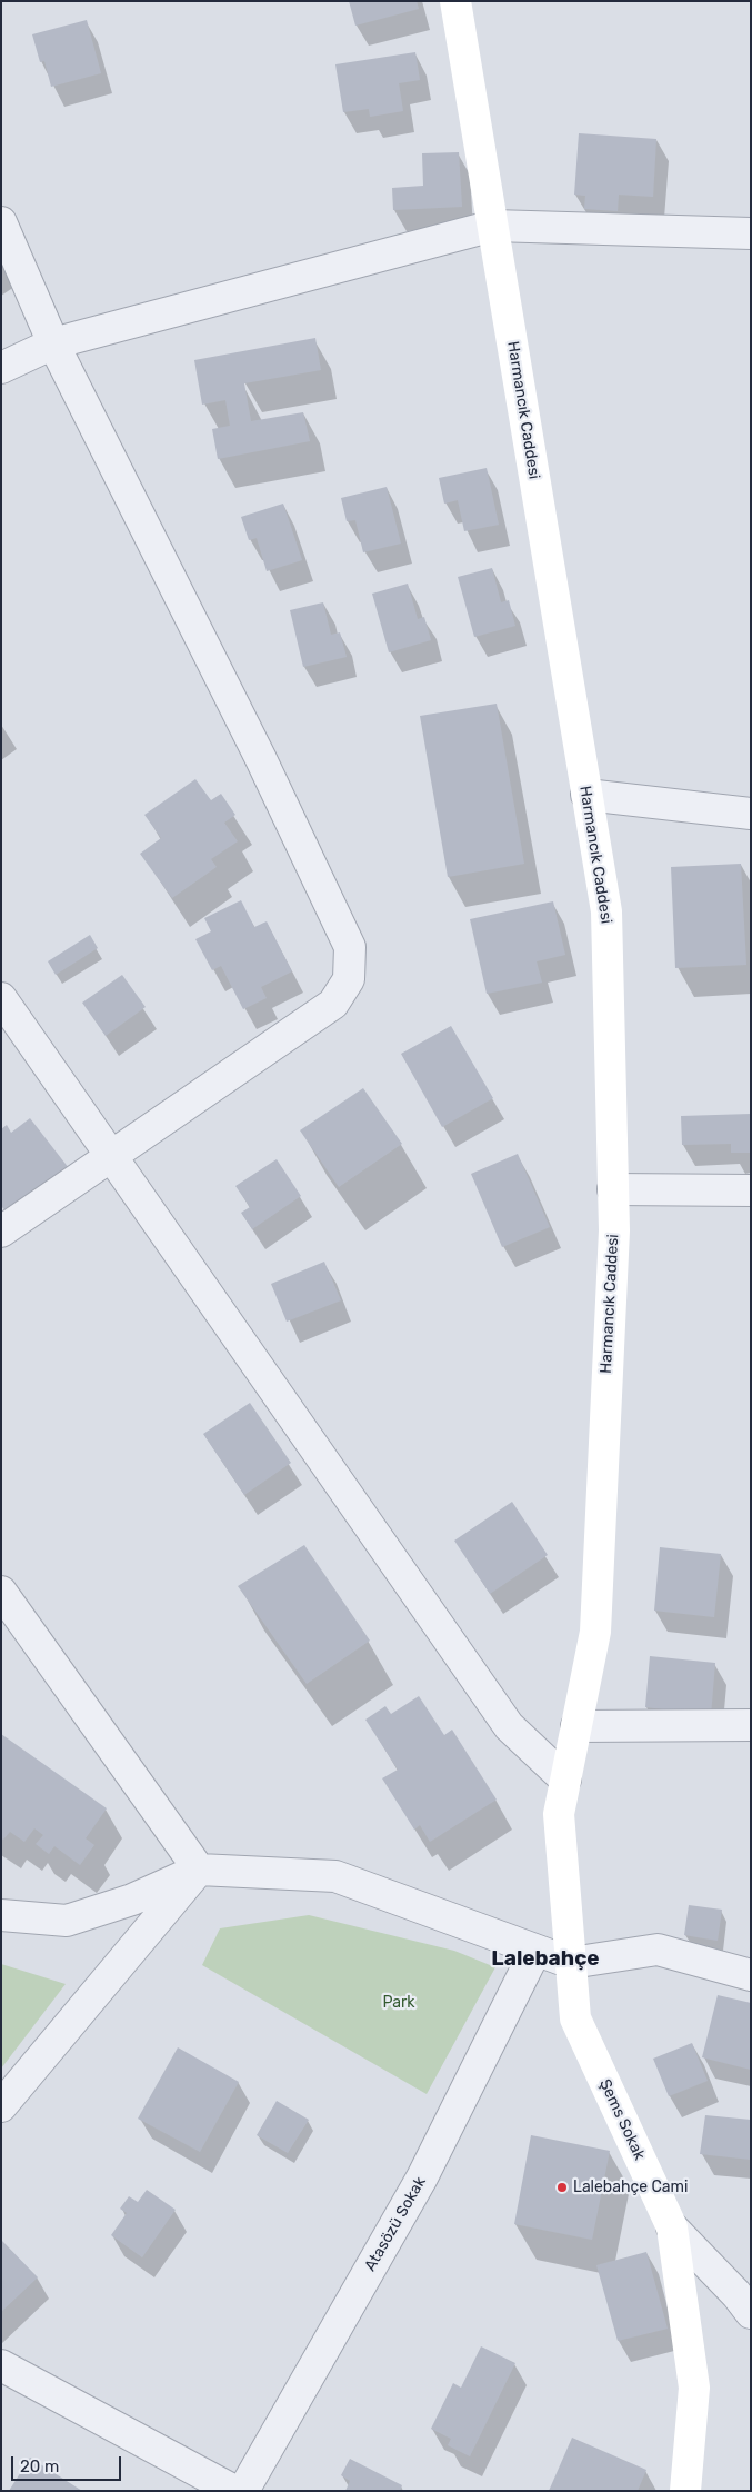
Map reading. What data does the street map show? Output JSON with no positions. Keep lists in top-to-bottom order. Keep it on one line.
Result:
{"streets":{"street":["Harmancık Caddesi","Şems Sokak","Atasözü Sokak"]},"crossings":[["Harmancık Caddesi","Şems Sokak"]],"districts":["Lalebahçe"],"parks":["Park"],"places":["Lalebahçe Cami"],"scale_bar":"20 m"}
